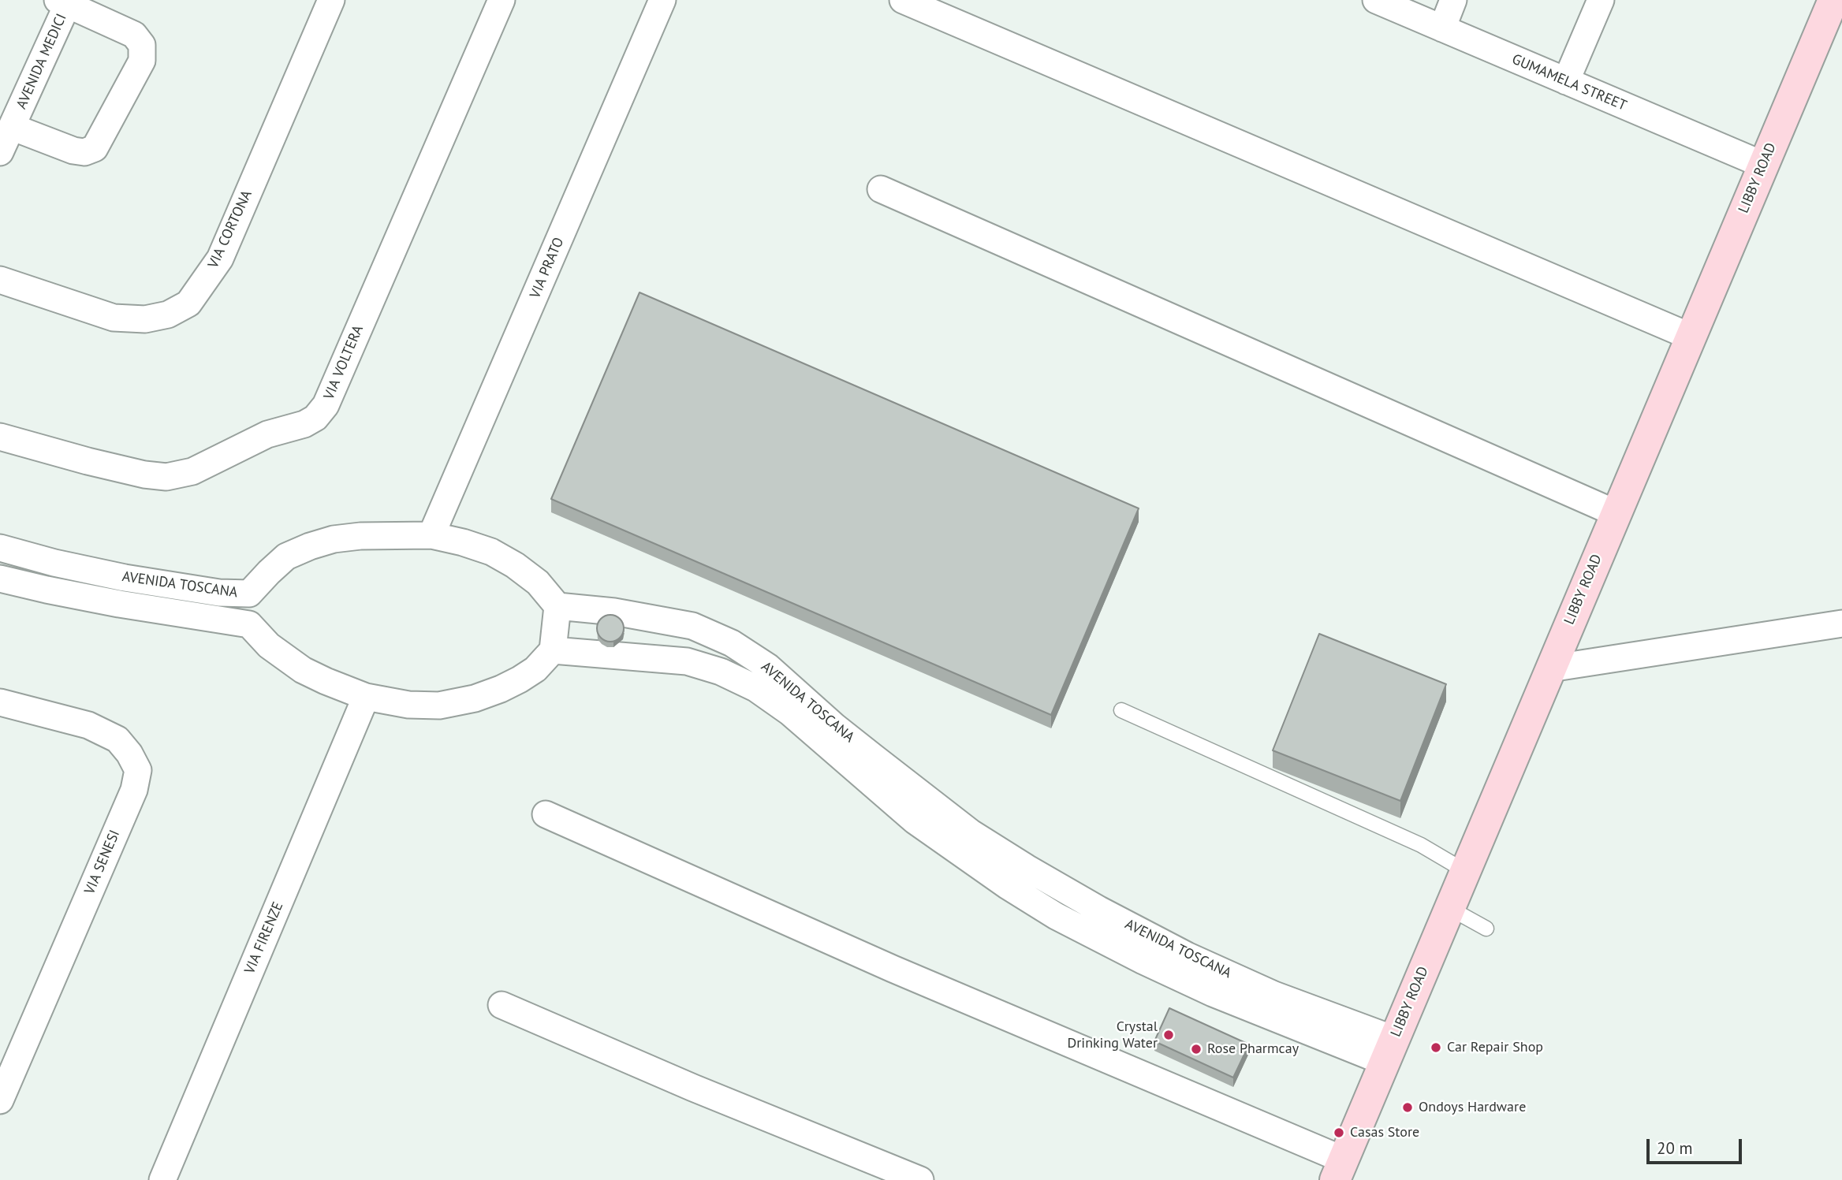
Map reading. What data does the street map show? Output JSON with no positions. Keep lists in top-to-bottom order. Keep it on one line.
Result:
{"streets":{"main road":["LIBBY ROAD"],"street":["AVENIDA MEDICI","GUMAMELA STREET","VIA CORTONA","VIA PRATO","VIA VOLTERA","AVENIDA TOSCANA","VIA SENESI","VIA FIRENZE"]},"crossings":[["GUMAMELA STREET","LIBBY ROAD"],["LIBBY ROAD","AVENIDA TOSCANA"],["VIA PRATO","AVENIDA TOSCANA"]],"places":["Crystal Drinking Water","Car Repair Shop","Rose Pharmcay","Ondoys Hardware","Casas Store"],"scale_bar":"20 m"}
